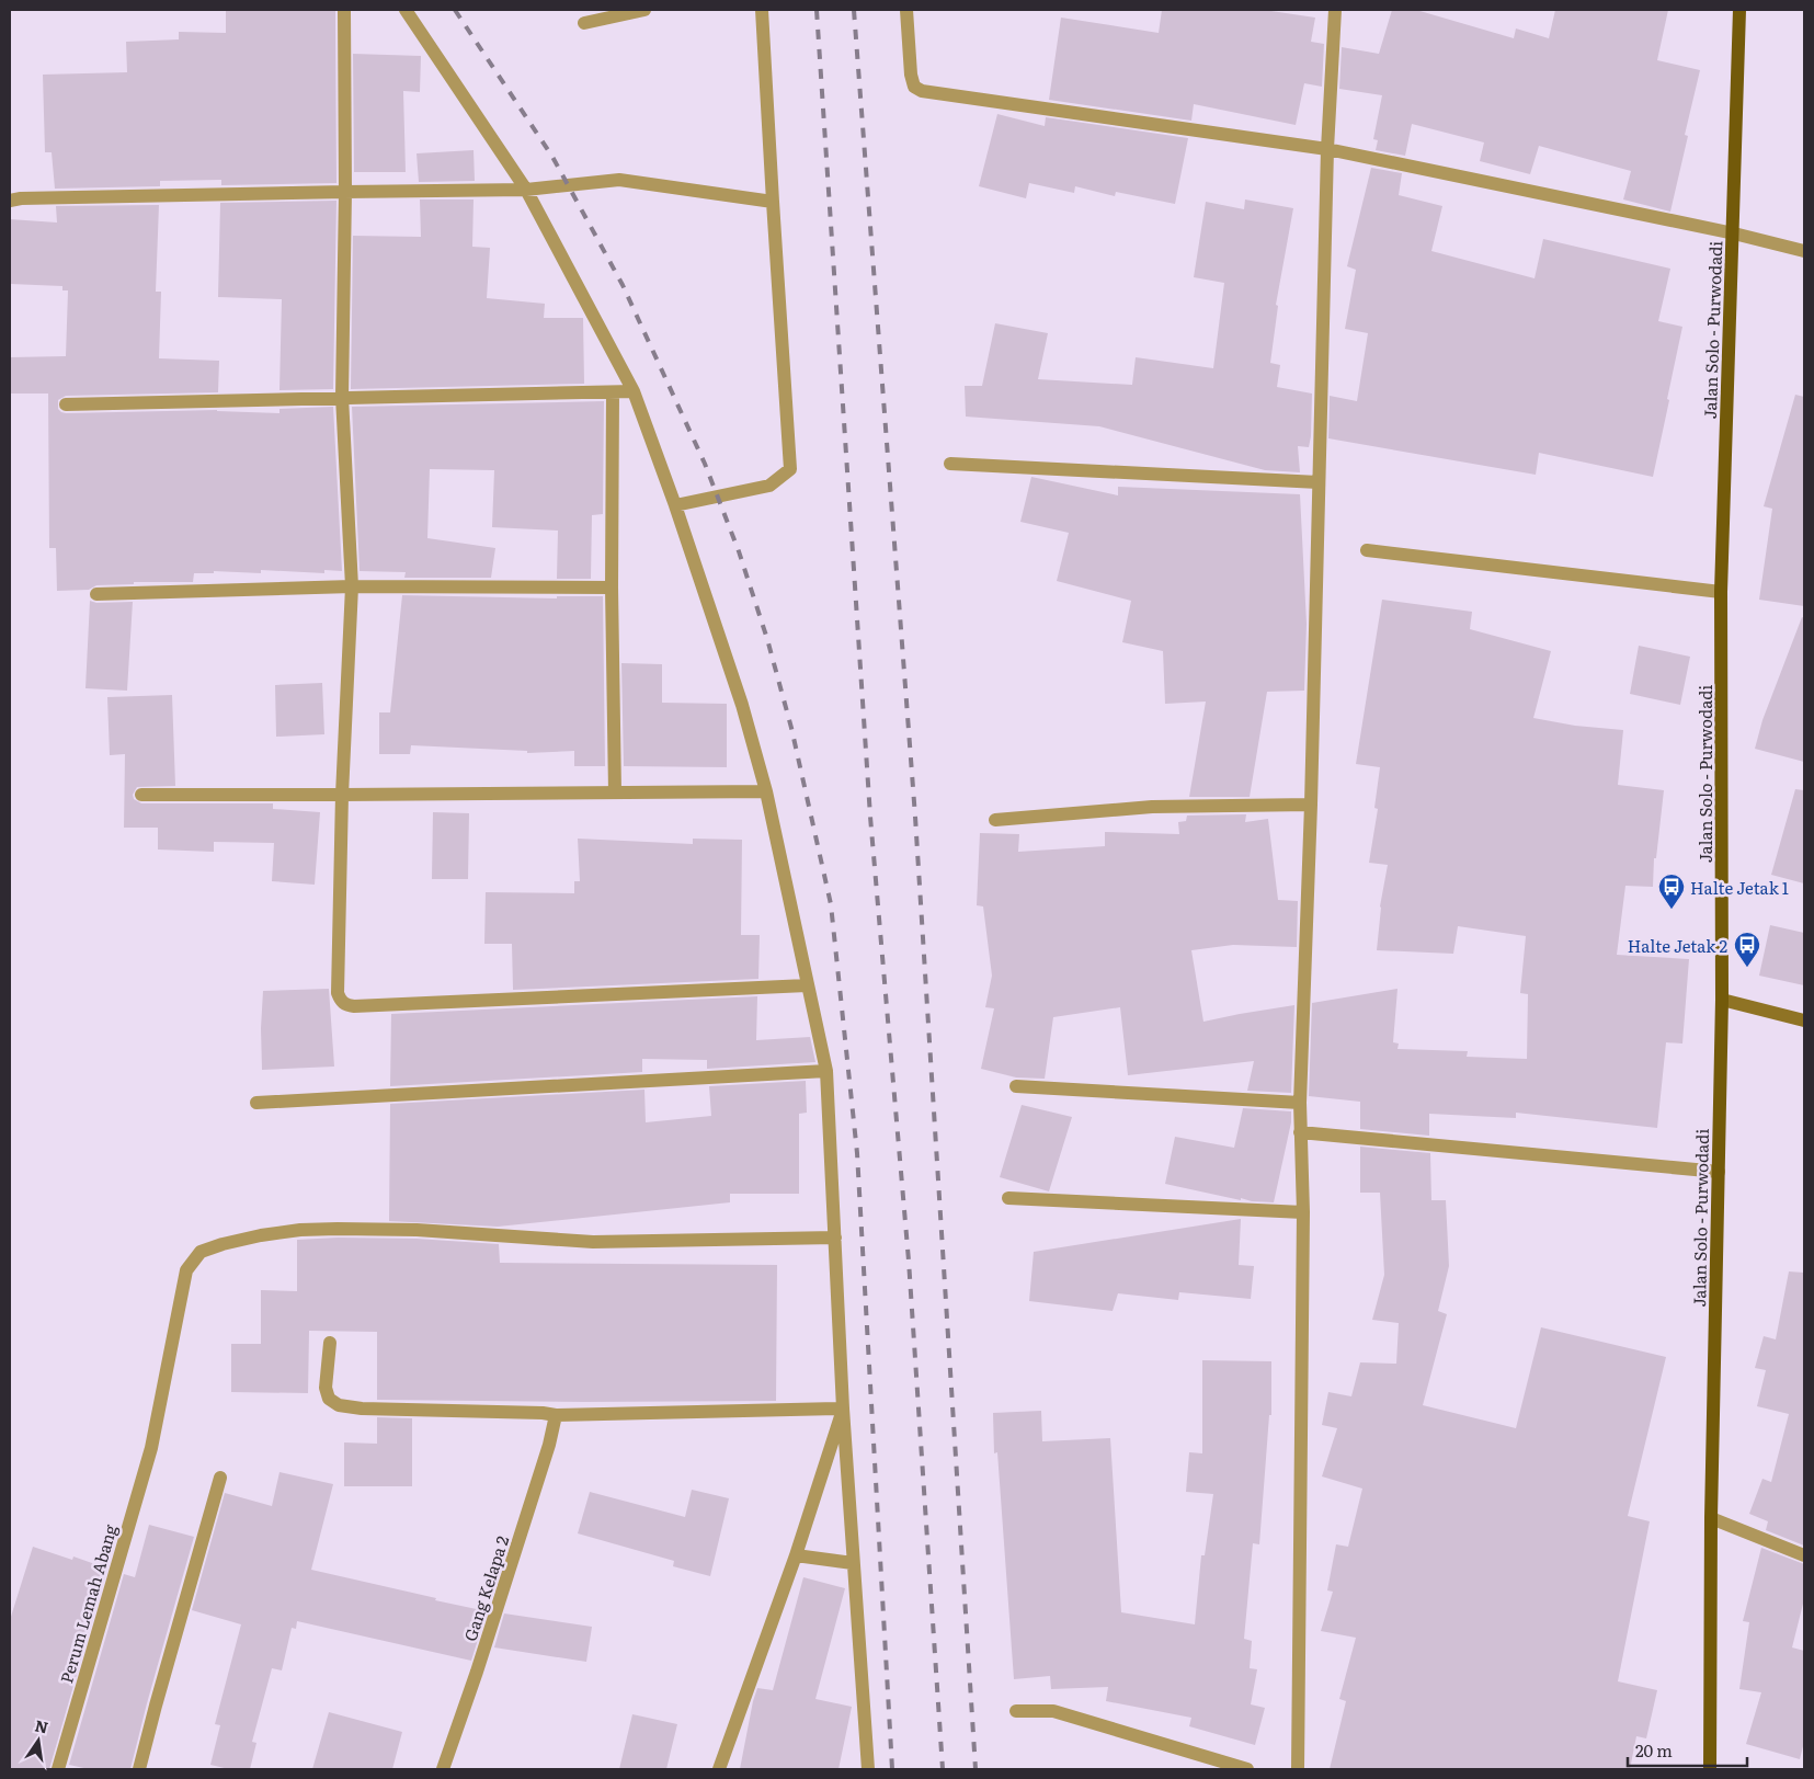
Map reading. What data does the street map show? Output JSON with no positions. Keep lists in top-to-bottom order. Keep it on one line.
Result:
{"streets":{"main road":["Jalan Solo - Purwodadi"],"street":["Gang Kelapa 2","Perum Lemah Abang"]},"places":{"bus stop":["Halte Jetak 1","Halte Jetak 2"]},"scale_bar":"20 m","north":"top"}
